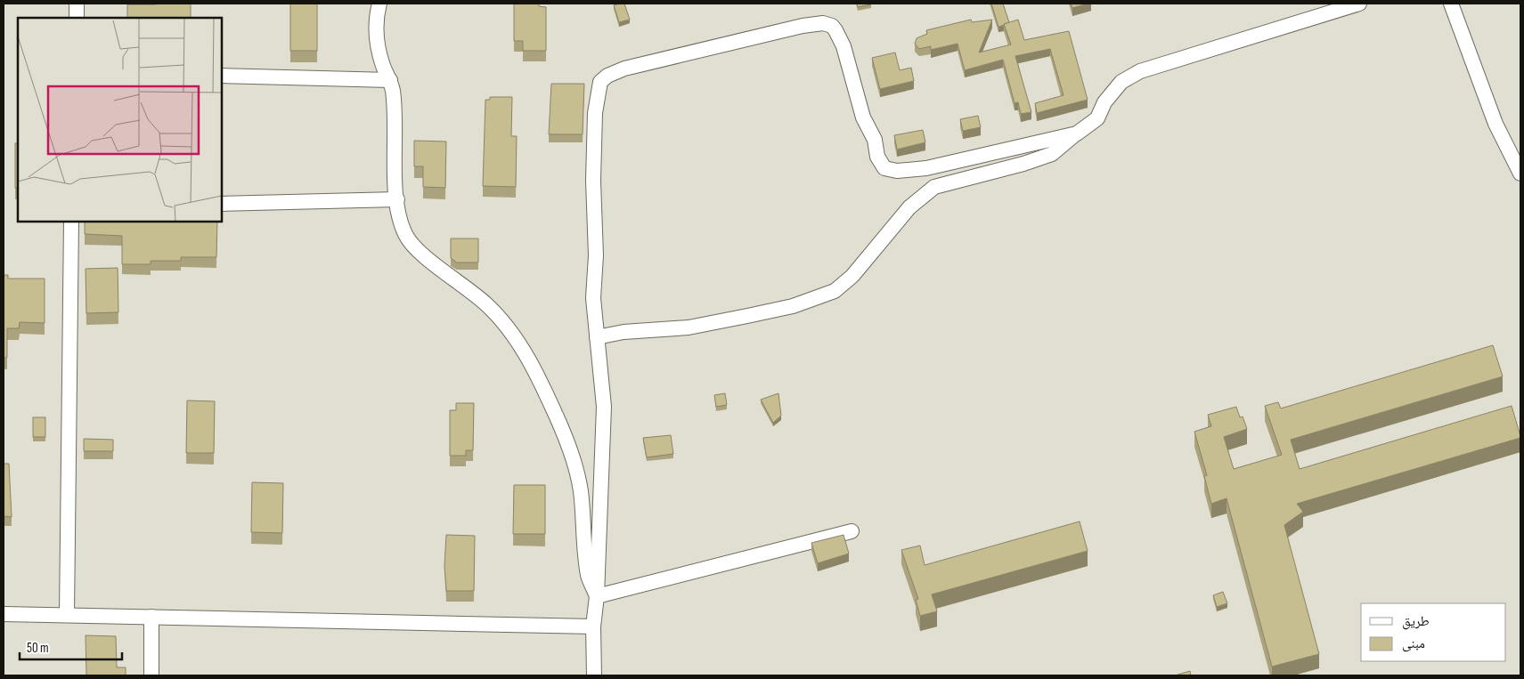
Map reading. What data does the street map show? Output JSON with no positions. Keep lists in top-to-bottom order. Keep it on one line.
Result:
{"legend":["طريق","مبنى"],"scale_bar":"50 m"}
